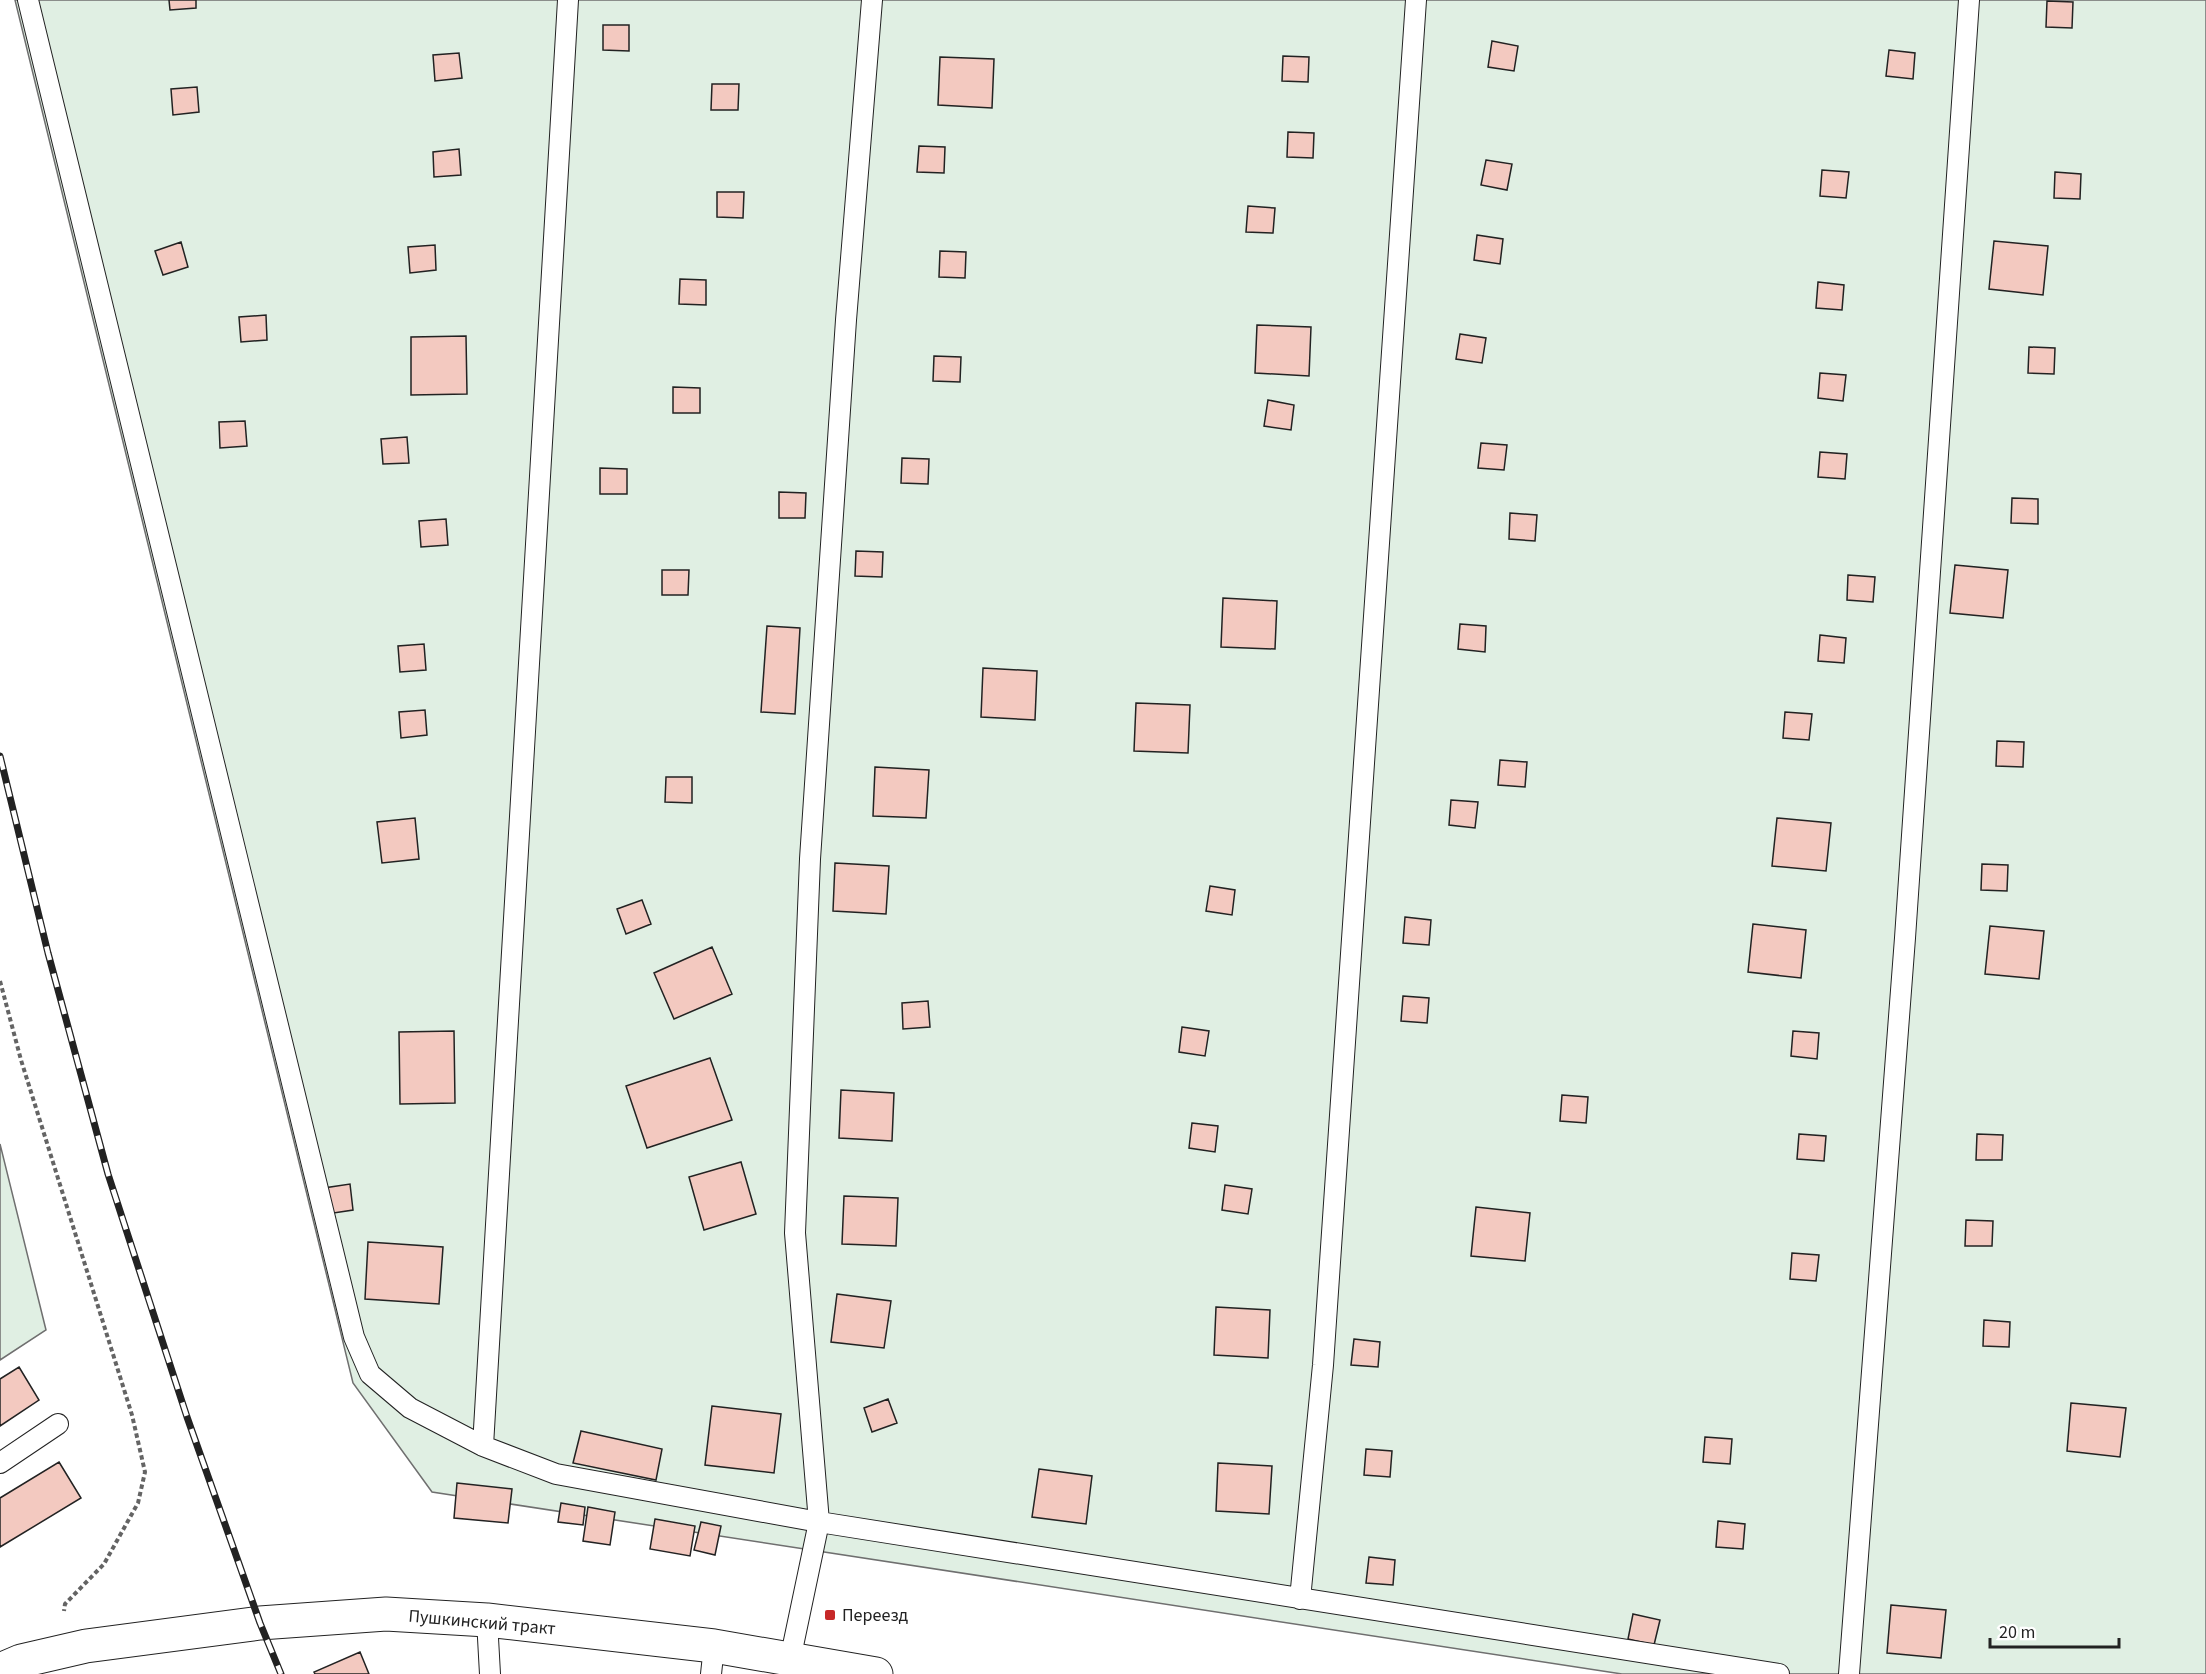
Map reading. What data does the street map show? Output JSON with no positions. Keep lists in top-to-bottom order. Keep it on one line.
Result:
{"streets":{"main road":["Пушкинский тракт"]},"places":{"transit":["Переезд"]},"scale_bar":"20 m"}
